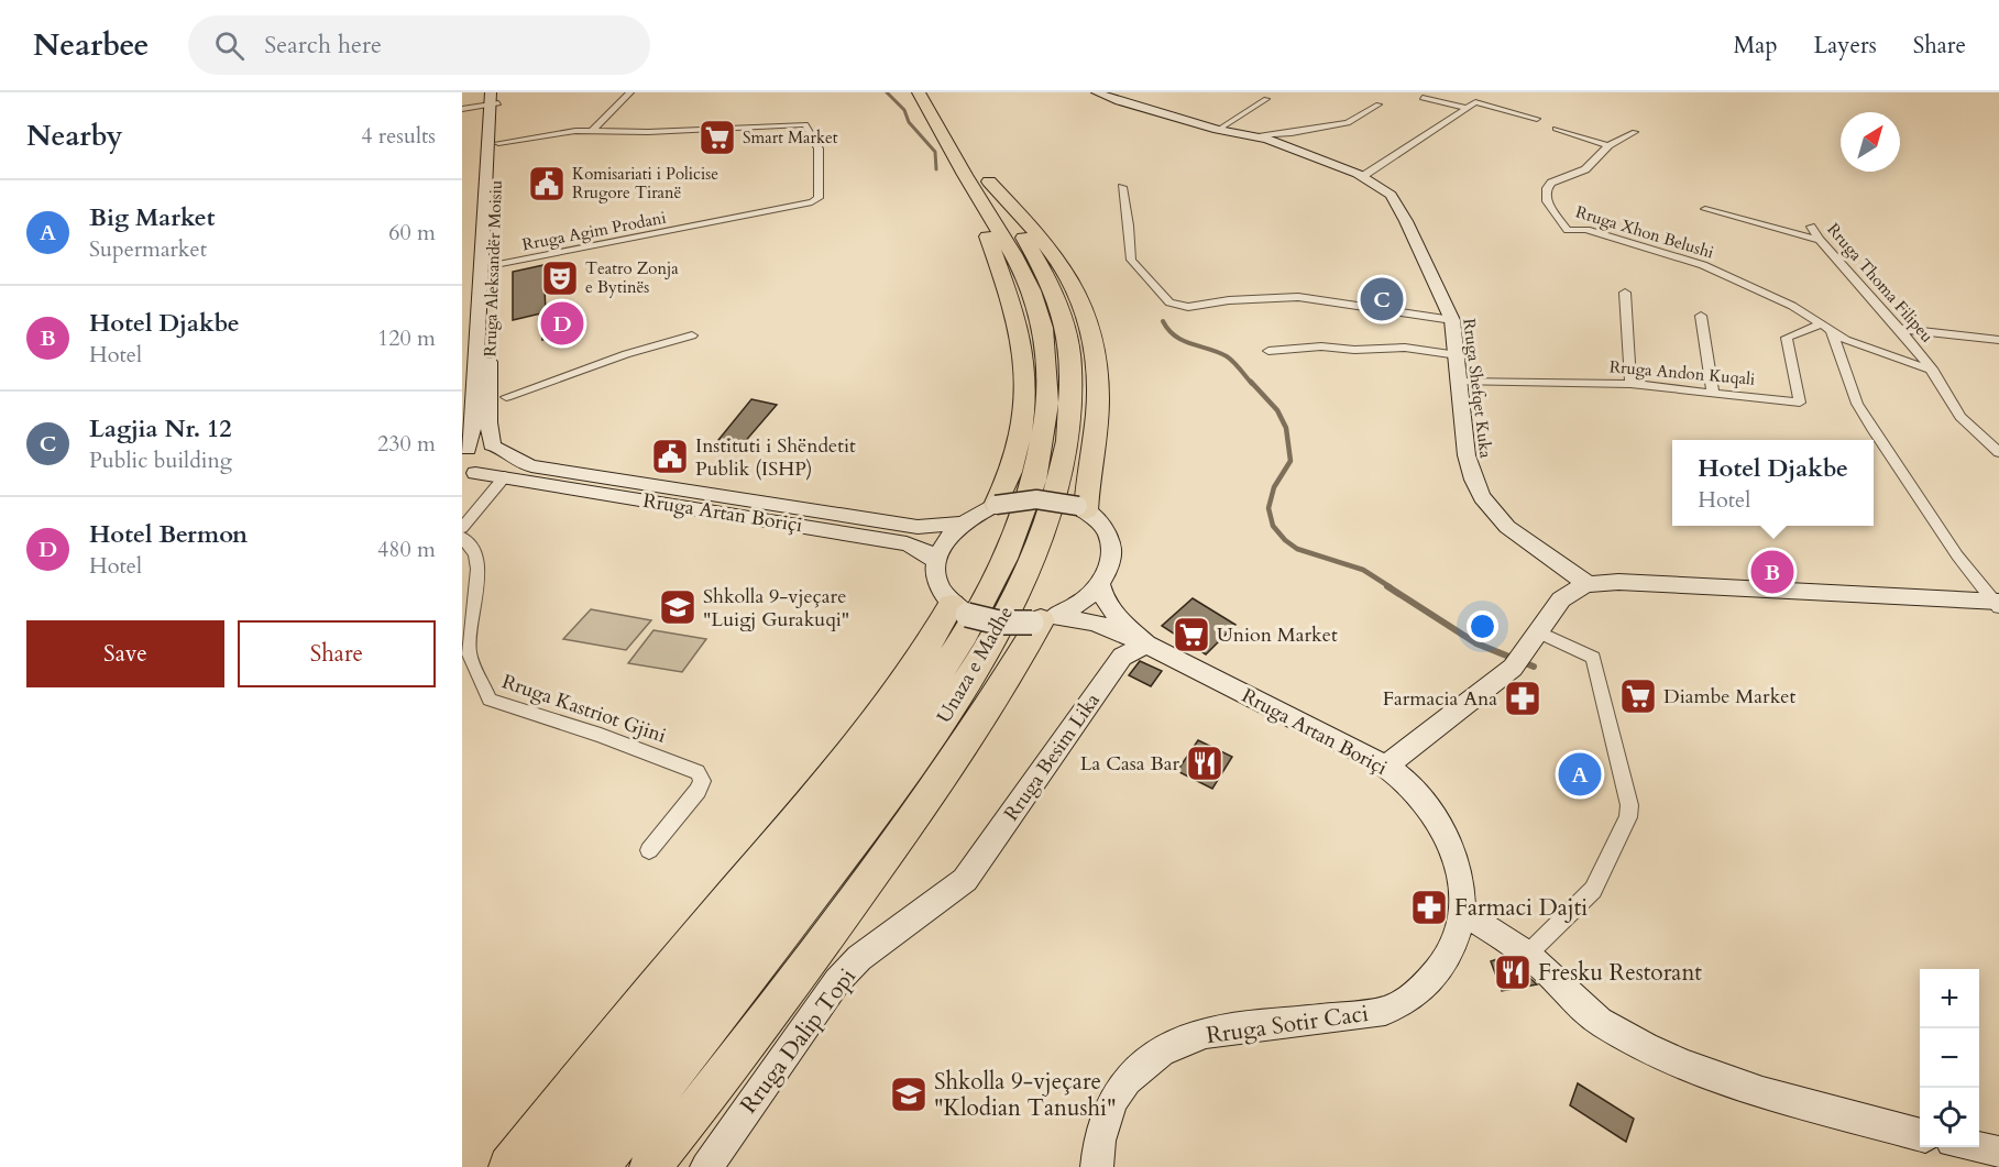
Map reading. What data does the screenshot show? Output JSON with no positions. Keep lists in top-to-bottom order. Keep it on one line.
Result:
{"streets":{"highway":["Unaza e Madhe"],"main road":["Rruga Aleksandër Moisiu","Rruga Shefqet Kuka","Rruga Artan Boriçi","Rruga Besim Lika","Rruga Sotir Caci","Rruga Dalip Topi"],"street":["Rruga Agim Prodani","Rruga Xhon Belushi","Rruga Thoma Filipeu","Rruga Andon Kuqali","Rruga Kastriot Gjini"]},"crossings":[["Rruga Agim Prodani","Rruga Aleksandër Moisiu"],["Rruga Xhon Belushi","Rruga Thoma Filipeu"],["Rruga Xhon Belushi","Rruga Andon Kuqali"],["Rruga Aleksandër Moisiu","Rruga Artan Boriçi"],["Rruga Andon Kuqali","Rruga Shefqet Kuka"],["Rruga Artan Boriçi","Rruga Besim Lika"],["Rruga Artan Boriçi","Rruga Sotir Caci"],["Rruga Besim Lika","Rruga Dalip Topi"]],"places":{"supermarket":["Smart Market","Union Market","Diambe Market"],"public building":["Komisariati i Policise Rrugore Tiranë","Instituti i Shëndetit Publik (ISHP)"],"theatre":["Teatro Zonja e Bytinës"],"school or university":["Shkolla 9-vjeçare \"Luigj Gurakuqi\"","Shkolla 9-vjeçare \"Klodian Tanushi\""],"pharmacy":["Farmacia Ana","Farmaci Dajti"],"restaurant":["La Casa Bar","Fresku Restorant"]},"north":"top right","page":{"header":"Nearbee","search":"Search here","nav":["Map","Layers","Share"],"heading":["Nearby","4 results"],"list":[{"mark":"A","name":"Big Market","note":"Supermarket","value":"60 m"},{"mark":"B","name":"Hotel Djakbe","note":"Hotel","value":"120 m"},{"mark":"C","name":"Lagjia Nr. 12","note":"Public building","value":"230 m"},{"mark":"D","name":"Hotel Bermon","note":"Hotel","value":"480 m"}],"pins":["C","D","B","A"],"popup":["Hotel Djakbe","Hotel"],"buttons":["Save","Share"],"map_buttons":["+","−"]}}
